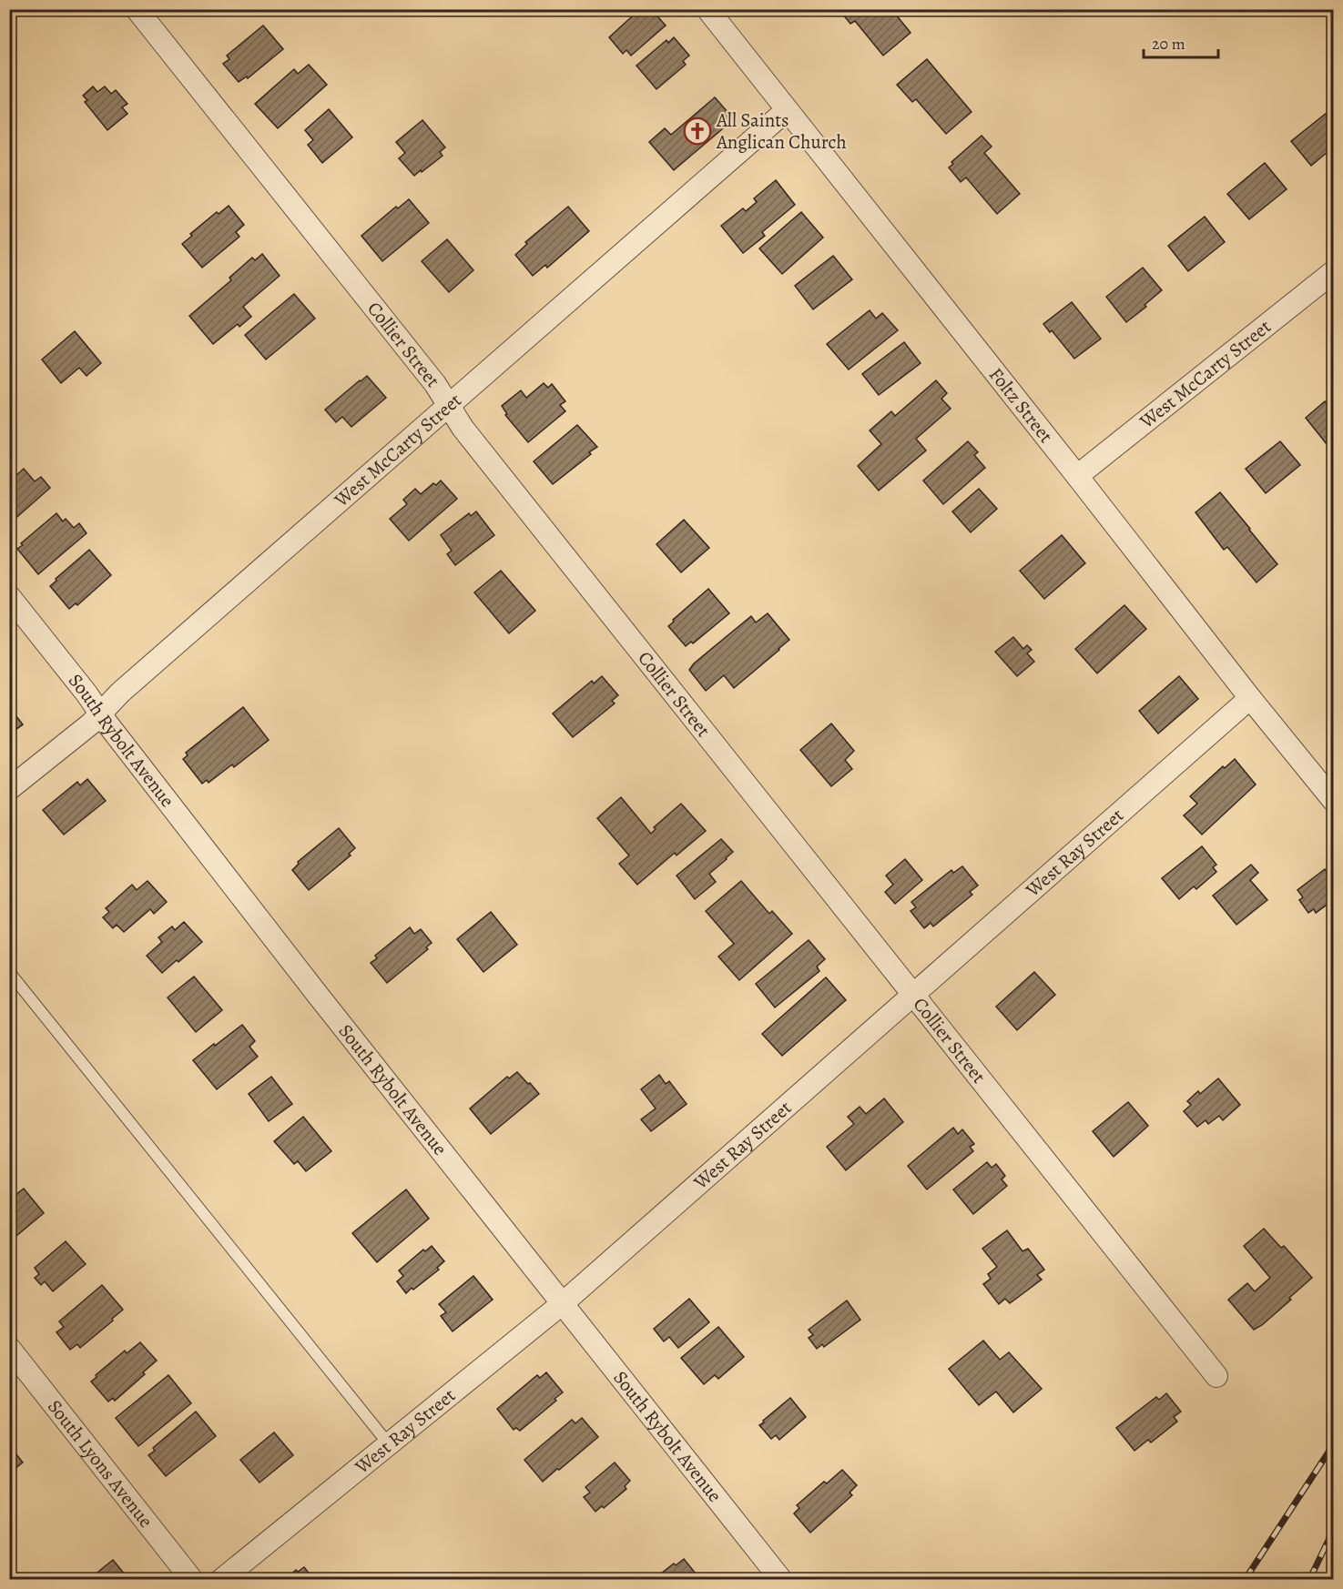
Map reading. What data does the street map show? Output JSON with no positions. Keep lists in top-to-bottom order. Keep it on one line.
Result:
{"streets":{"street":["Collier Street","West McCarty Street","Foltz Street","South Rybolt Avenue","West Ray Street","South Lyons Avenue"]},"crossings":[["Collier Street","West McCarty Street"],["Collier Street","West Ray Street"],["West McCarty Street","Foltz Street"],["West McCarty Street","South Rybolt Avenue"],["Foltz Street","West Ray Street"],["South Rybolt Avenue","West Ray Street"]],"places":{"church":["All Saints Anglican Church"]},"scale_bar":"20 m"}
